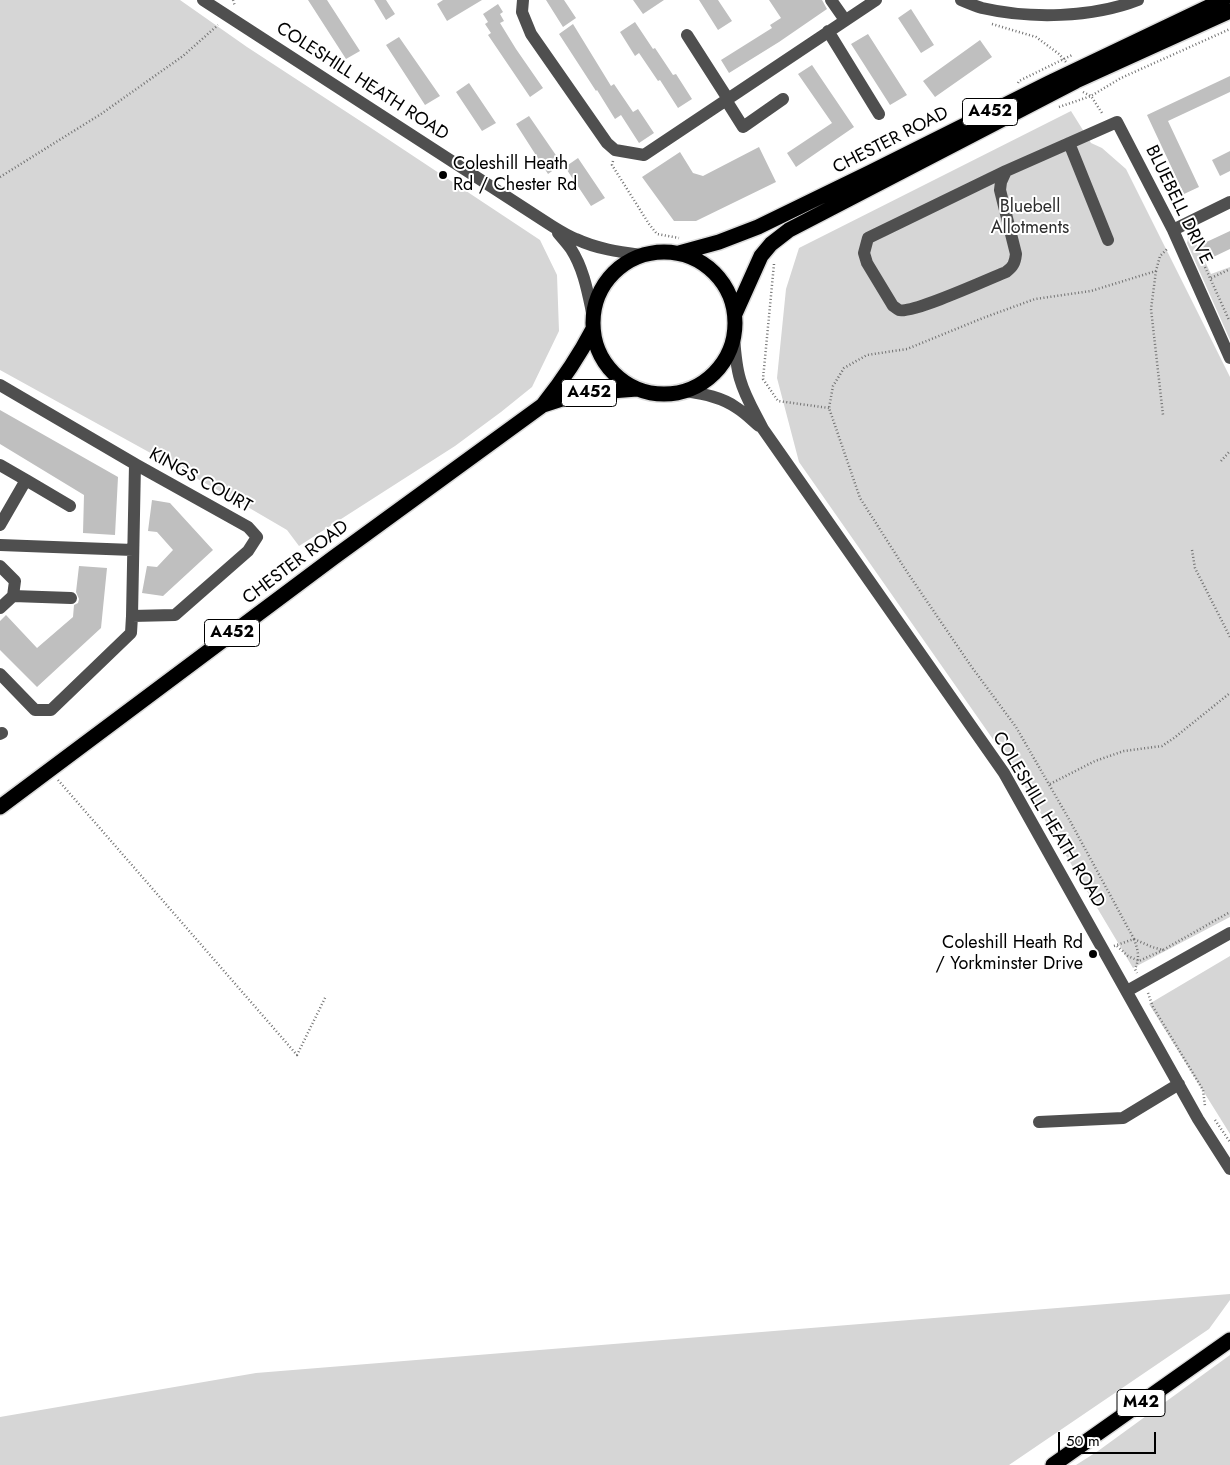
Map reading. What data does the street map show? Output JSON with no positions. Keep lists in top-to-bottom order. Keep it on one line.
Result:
{"streets":{"highway":["A452","CHESTER ROAD","M42"],"street":["COLESHILL HEATH ROAD","BLUEBELL DRIVE","KINGS COURT"]},"crossings":[["COLESHILL HEATH ROAD","CHESTER ROAD"]],"parks":["Bluebell Allotments"],"places":["Coleshill Heath Rd / Chester Rd","Coleshill Heath Rd / Yorkminster Drive"],"scale_bar":"50 m"}
